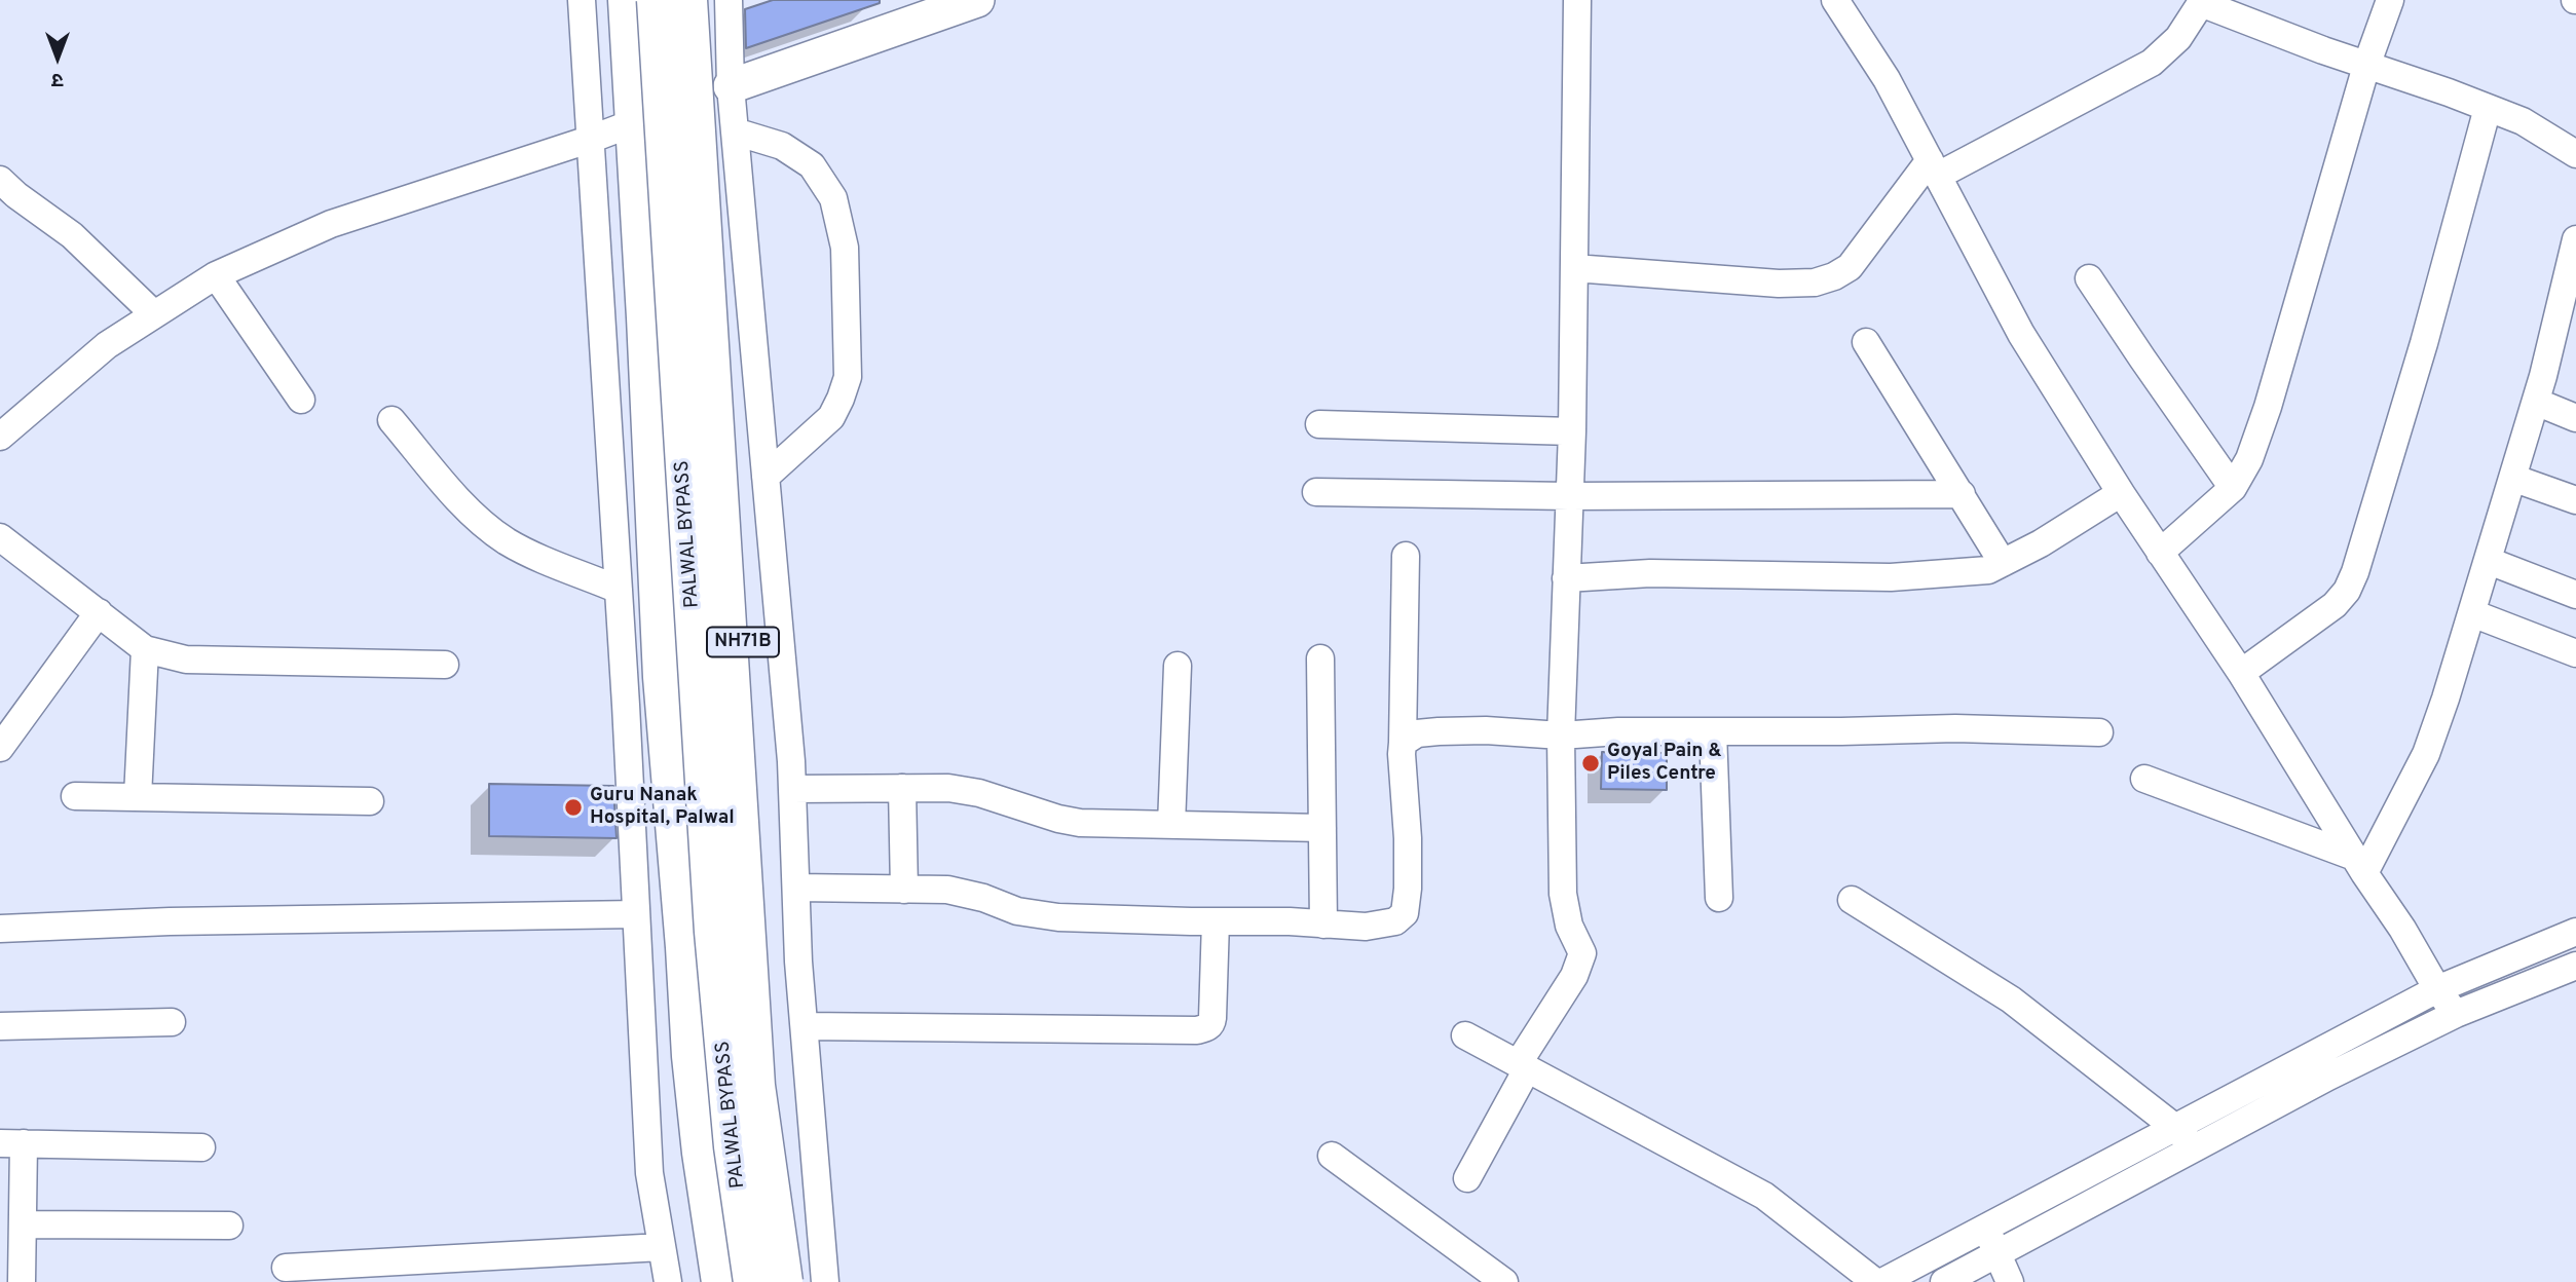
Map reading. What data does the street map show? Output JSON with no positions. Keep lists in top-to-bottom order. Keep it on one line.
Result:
{"streets":{"highway":["PALWAL BYPASS","NH71B"]},"crossings":[["PALWAL BYPASS","NH71B"]],"places":["Goyal Pain & Piles Centre","Guru Nanak Hospital, Palwal"],"north":"bottom"}
